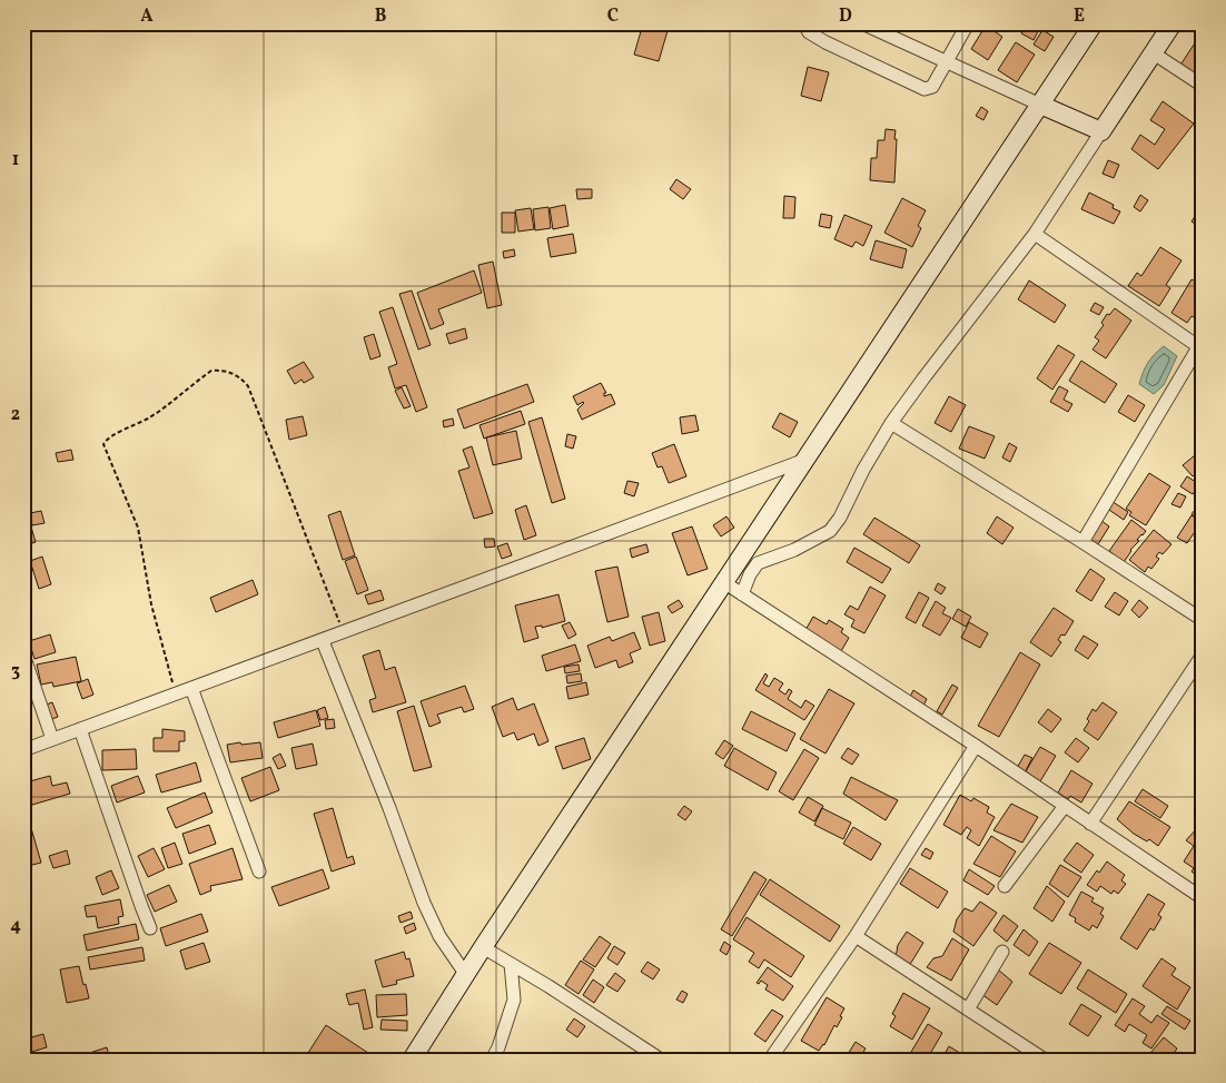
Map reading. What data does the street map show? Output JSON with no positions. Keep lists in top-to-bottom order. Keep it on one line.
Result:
{"grid":{"columns":["A","B","C","D","E"],"rows":["1","2","3","4"]}}
